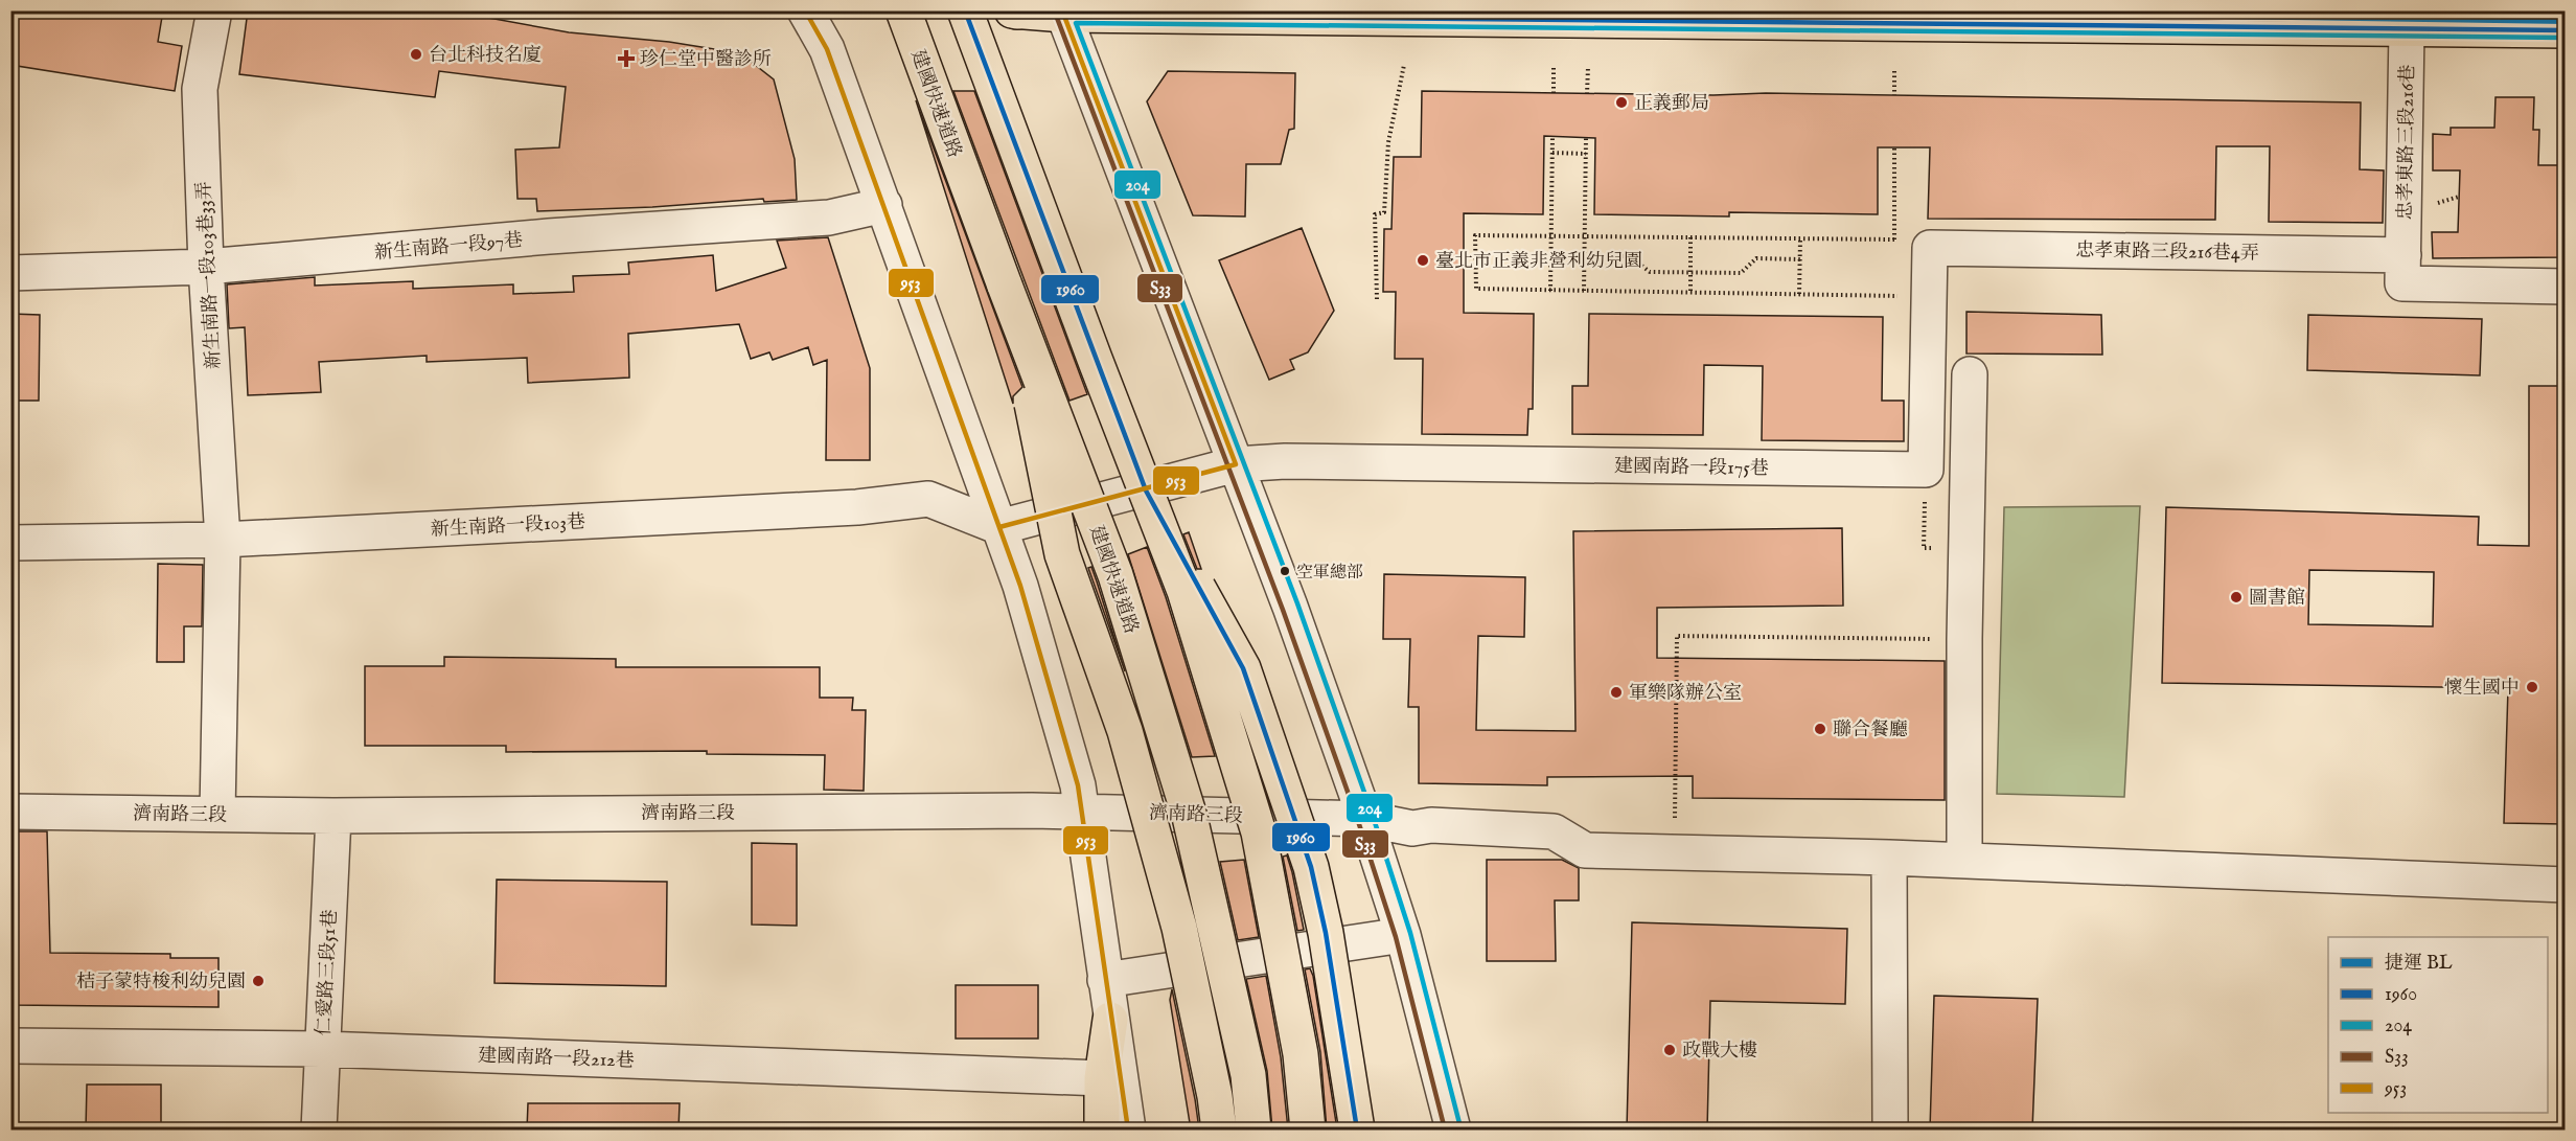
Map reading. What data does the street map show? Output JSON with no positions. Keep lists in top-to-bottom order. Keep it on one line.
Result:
{"streets":{"main road":["建國快速道路"],"street":["忠孝東路三段216巷","新生南路一段97巷","忠孝東路三段216巷4弄","新生南路一段103巷33弄","建國南路一段175巷","新生南路一段103巷","濟南路三段","仁愛路三段51巷","建國南路一段212巷"]},"crossings":[["忠孝東路三段216巷","忠孝東路三段216巷4弄"],["新生南路一段97巷","新生南路一段103巷33弄"],["忠孝東路三段216巷4弄","建國南路一段175巷"],["新生南路一段103巷33弄","新生南路一段103巷"],["新生南路一段103巷33弄","濟南路三段"],["濟南路三段","仁愛路三段51巷"],["仁愛路三段51巷","建國南路一段212巷"]],"places":{"other":["台北科技名廈","正義郵局","臺北市正義非營利幼兒園","空軍總部","圖書館","懷生國中","軍樂隊辦公室","聯合餐廳","桔子蒙特梭利幼兒園","政戰大樓"],"health":["珍仁堂中醫診所"]},"lines":["metro line BL","transit line 1960","transit line S33","transit line 953","transit line 204"],"legend":["捷運 BL","1960","204","S33","953"]}
